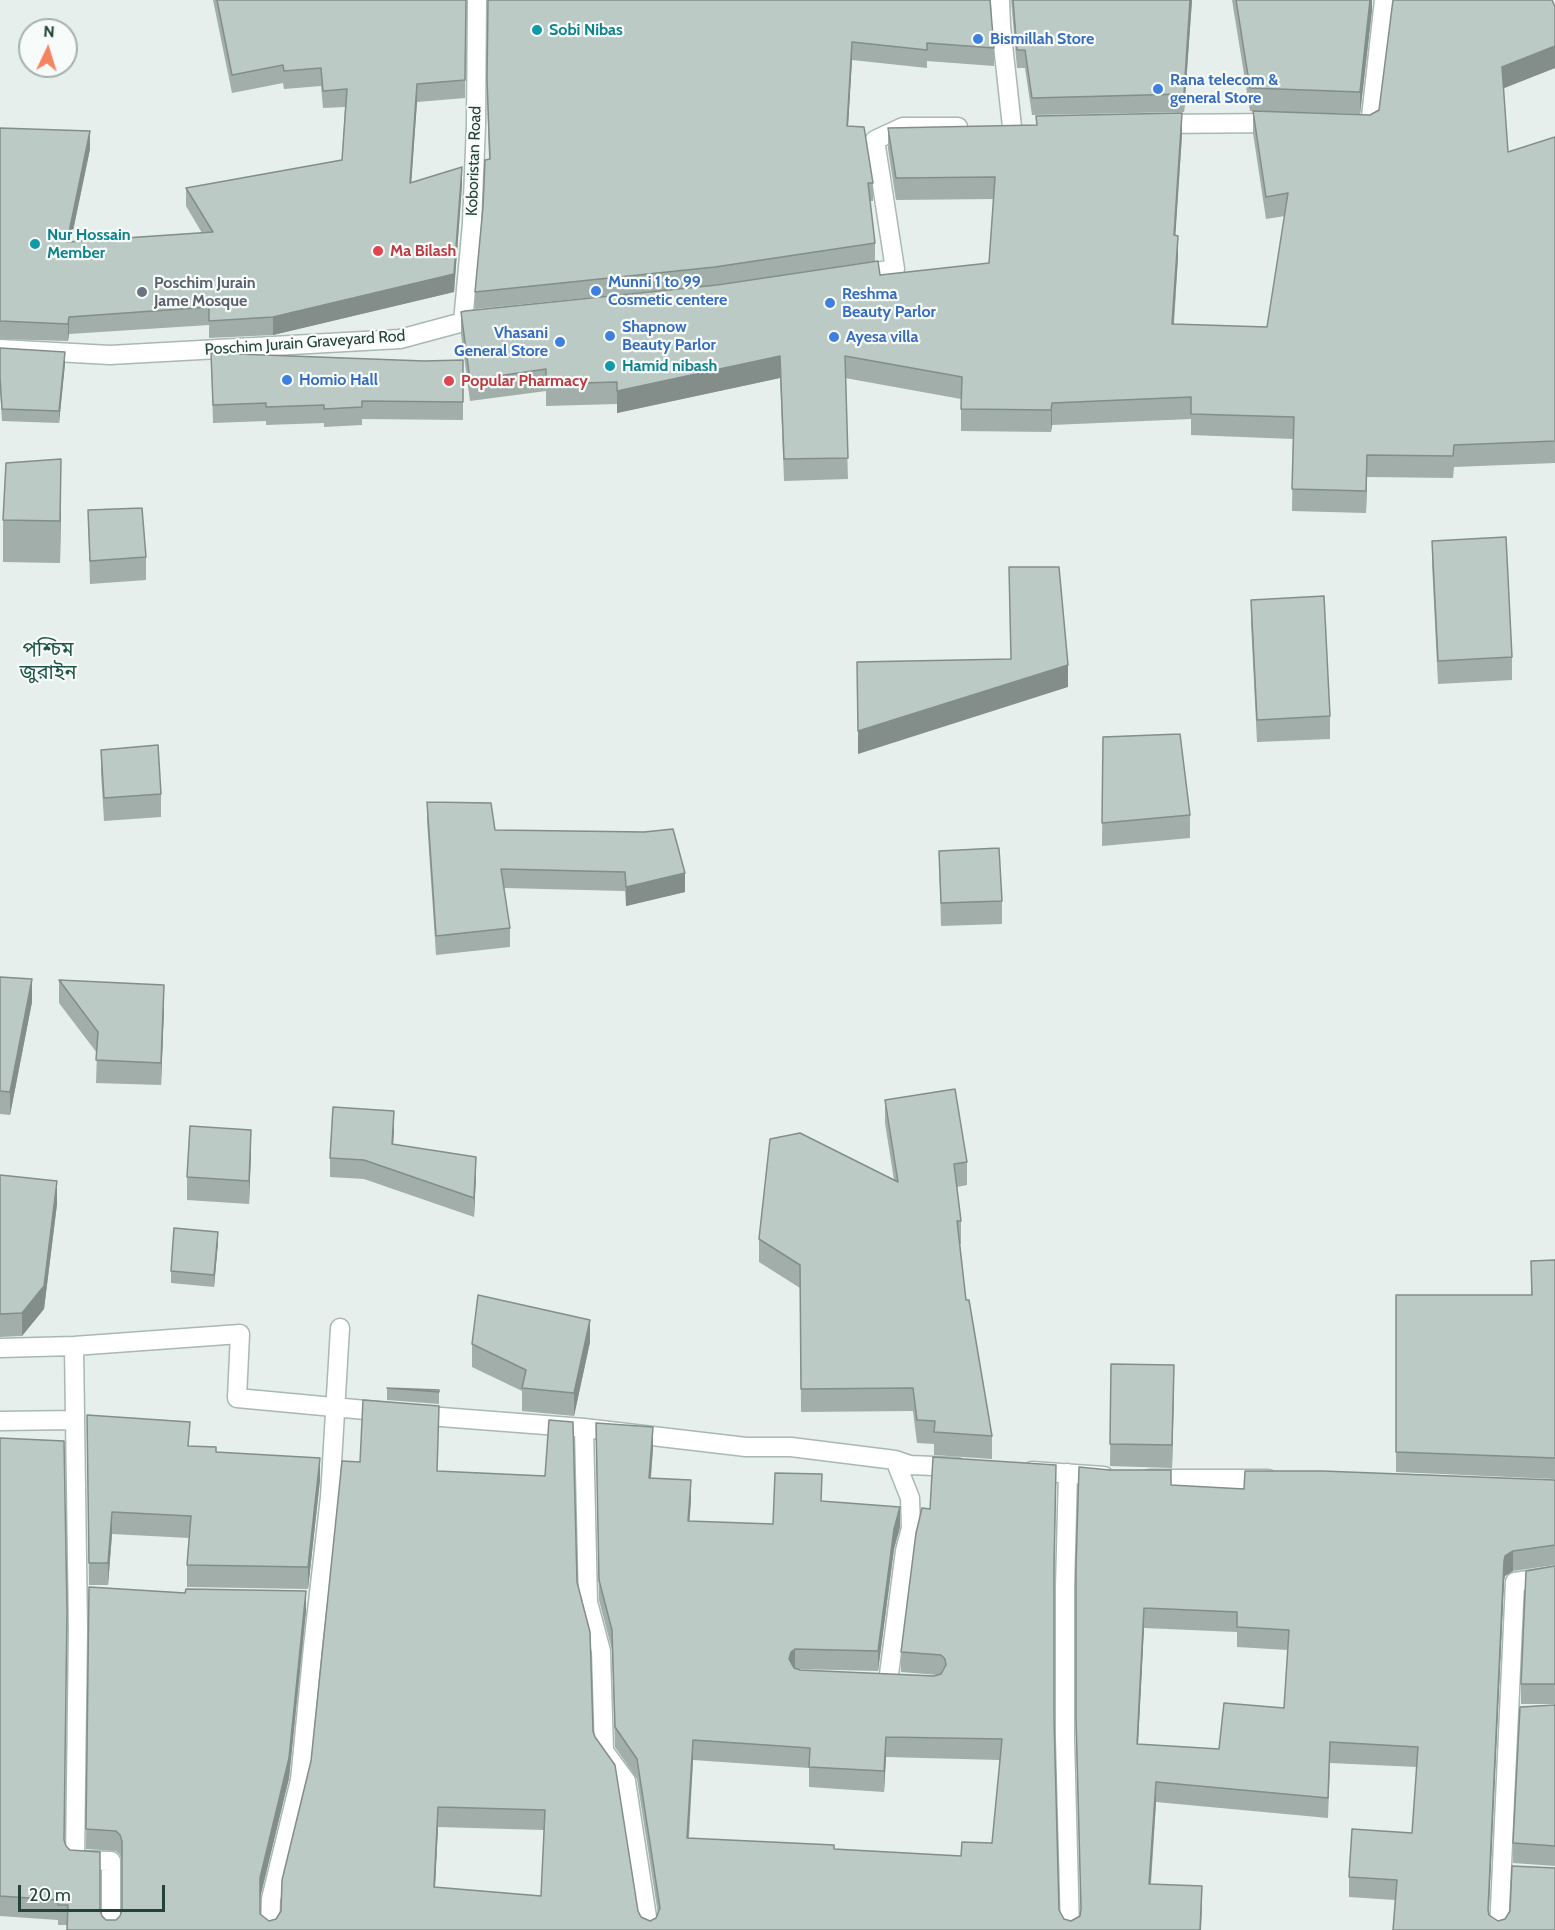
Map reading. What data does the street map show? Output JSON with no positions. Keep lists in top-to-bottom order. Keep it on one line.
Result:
{"streets":{"street":["Koboristan Road","Poschim Jurain Graveyard Rod"]},"crossings":[["Koboristan Road","Poschim Jurain Graveyard Rod"]],"districts":["পশ্চিম জুরাইন"],"places":["Sobi Nibas","Bismillah Store","Rana telecom & general Store","Nur Hossain Member","Ma Bilash","Munni 1 to 99 Cosmetic centere","Poschim Jurain Jame Mosque","Reshma Beauty Parlor","Shapnow Beauty Parlor","Ayesa villa","Vhasani General Store","Hamid nibash","Homio Hall","Popular Pharmacy"],"scale_bar":"20 m","north":"top"}
